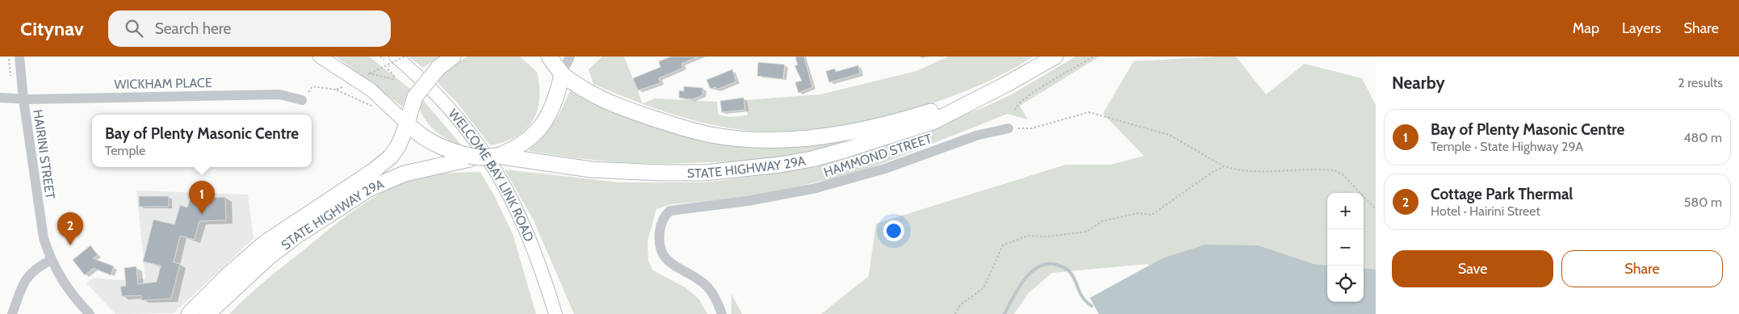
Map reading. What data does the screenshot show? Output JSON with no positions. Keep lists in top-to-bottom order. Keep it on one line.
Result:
{"streets":{"highway":["STATE HIGHWAY 29A"],"main road":["WELCOME BAY LINK ROAD"],"street":["WICKHAM PLACE","HAIRINI STREET","HAMMOND STREET"]},"crossings":[["WICKHAM PLACE","HAIRINI STREET"]],"page":{"header":"Citynav","search":"Search here","nav":["Map","Layers","Share"],"heading":["Nearby","2 results"],"list":[{"mark":"1","name":"Bay of Plenty Masonic Centre","note":"Temple · State Highway 29A","value":"480 m"},{"mark":"2","name":"Cottage Park Thermal","note":"Hotel · Hairini Street","value":"580 m"}],"popup":["Bay of Plenty Masonic Centre","Temple"],"pins":["1","2"],"map_buttons":["+","−"],"buttons":["Save","Share"]}}
